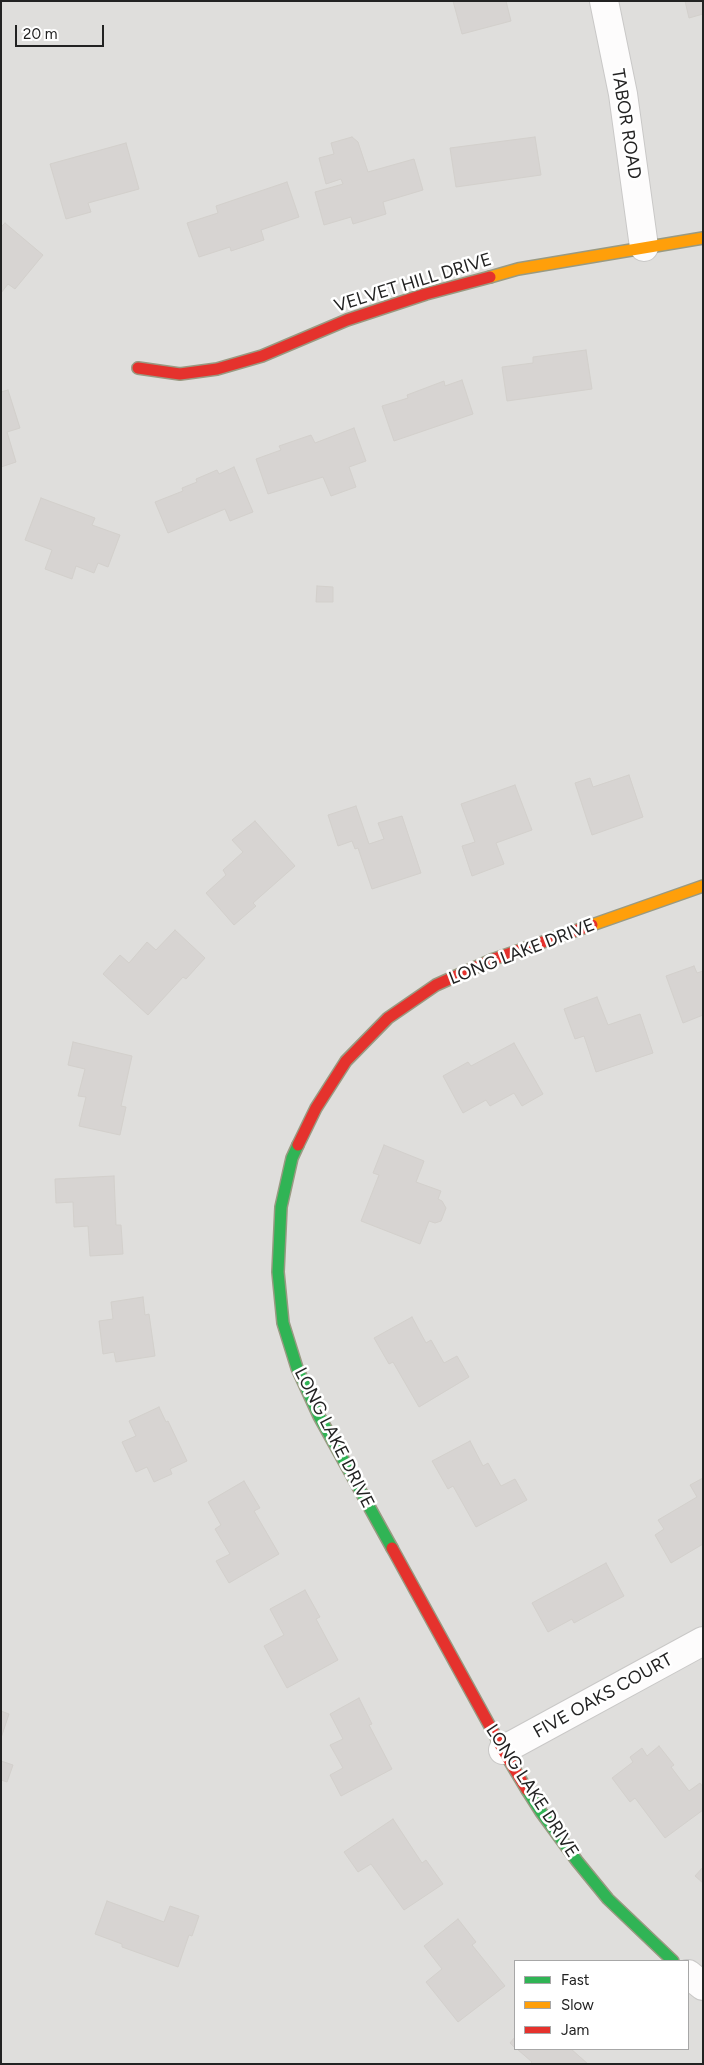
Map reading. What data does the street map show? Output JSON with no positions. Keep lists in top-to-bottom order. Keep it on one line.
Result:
{"streets":{"street":["TABOR ROAD","VELVET HILL DRIVE","LONG LAKE DRIVE","FIVE OAKS COURT"]},"crossings":[["TABOR ROAD","VELVET HILL DRIVE"],["LONG LAKE DRIVE","FIVE OAKS COURT"]],"legend":["Fast","Slow","Jam"],"scale_bar":"20 m"}
